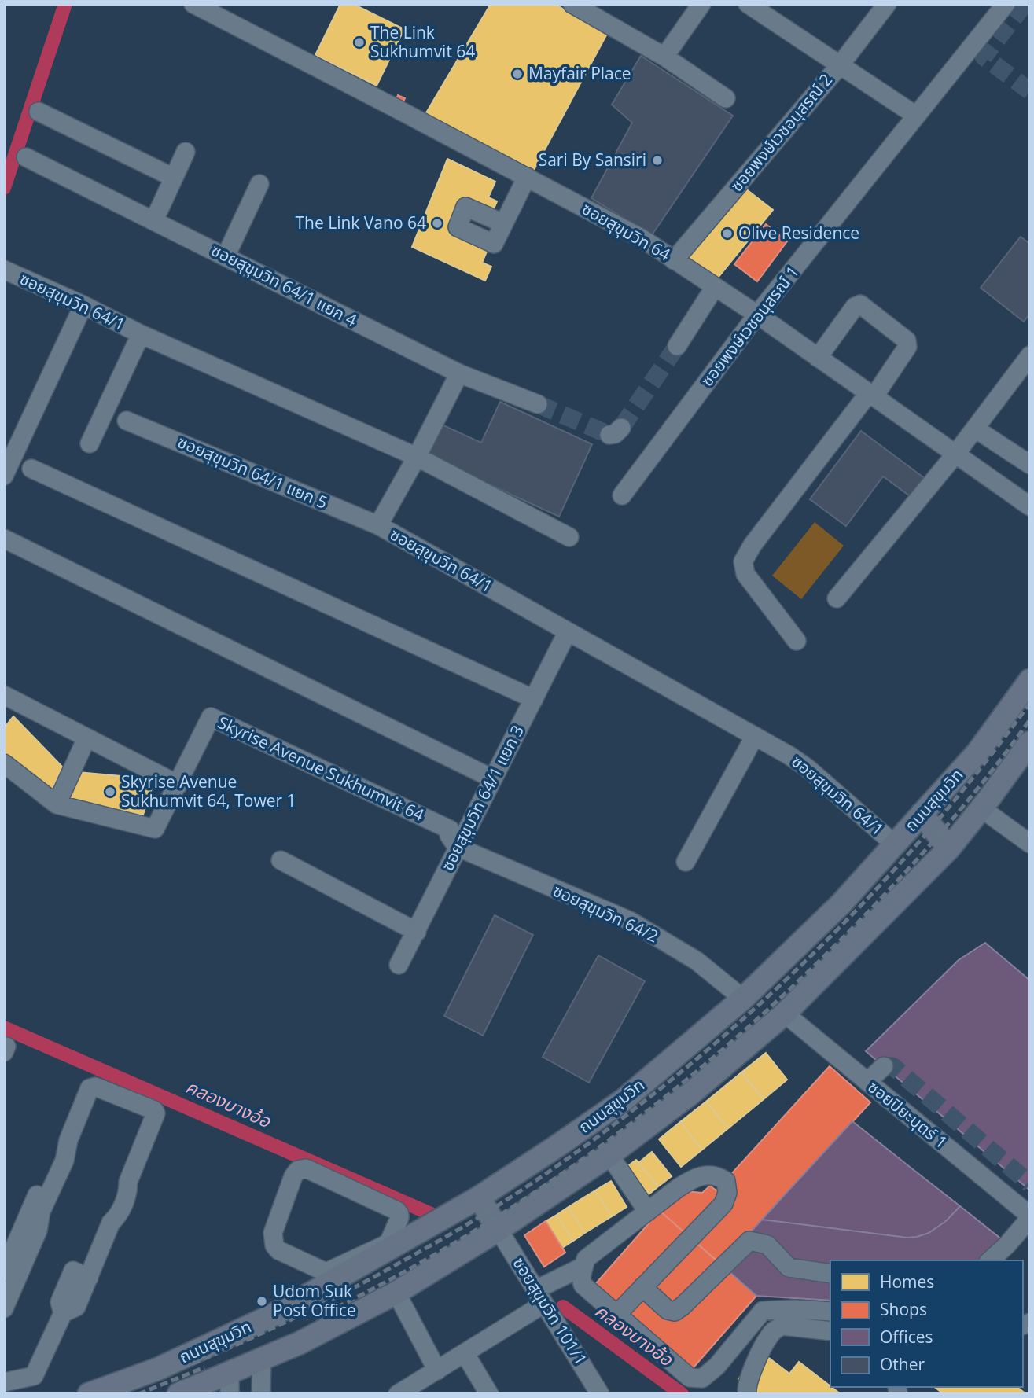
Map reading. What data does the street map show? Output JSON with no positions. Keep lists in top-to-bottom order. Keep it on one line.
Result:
{"streets":{"main road":["ถนนสุขุมวิท"],"street":["ซอยพงษ์เวชอนุสรณ์ 2","ซอยสุขุมวิท 64","ซอยสุขุมวิท 64/1 แยก 4","ซอยสุขุมวิท 64/1","ซอยพงษ์เวชอนุสรณ์ 1","ซอยสุขุมวิท 64/1 แยก 5","Skyrise Avenue Sukhumvit 64","ซอยสุขุมวิท 64/1 แยก 3","ซอยสุขุมวิท 64/2","ซอยปิยะบุตร์ 1","ซอยสุขุมวิท 101/1"]},"crossings":[["ซอยพงษ์เวชอนุสรณ์ 2","ซอยสุขุมวิท 64"],["ซอยสุขุมวิท 64","ซอยพงษ์เวชอนุสรณ์ 1"],["ซอยสุขุมวิท 64/1","ซอยสุขุมวิท 64/1 แยก 5"],["ซอยสุขุมวิท 64/1","ซอยสุขุมวิท 64/1 แยก 3"],["ซอยสุขุมวิท 64/1","ถนนสุขุมวิท"],["Skyrise Avenue Sukhumvit 64","ซอยสุขุมวิท 64/1 แยก 3"],["Skyrise Avenue Sukhumvit 64","ซอยสุขุมวิท 64/2"],["ซอยสุขุมวิท 64/1 แยก 3","ซอยสุขุมวิท 64/2"],["ถนนสุขุมวิท","ซอยสุขุมวิท 64/2"],["ถนนสุขุมวิท","ซอยปิยะบุตร์ 1"],["ถนนสุขุมวิท","ซอยสุขุมวิท 101/1"]],"water":["คลองบางอ้อ"],"places":["The Link Sukhumvit 64","Mayfair Place","Sari By Sansiri","The Link Vano 64","Olive Residence","Skyrise Avenue Sukhumvit 64, Tower 1","Udom Suk Post Office"],"legend":["Homes","Shops","Offices","Other"]}
